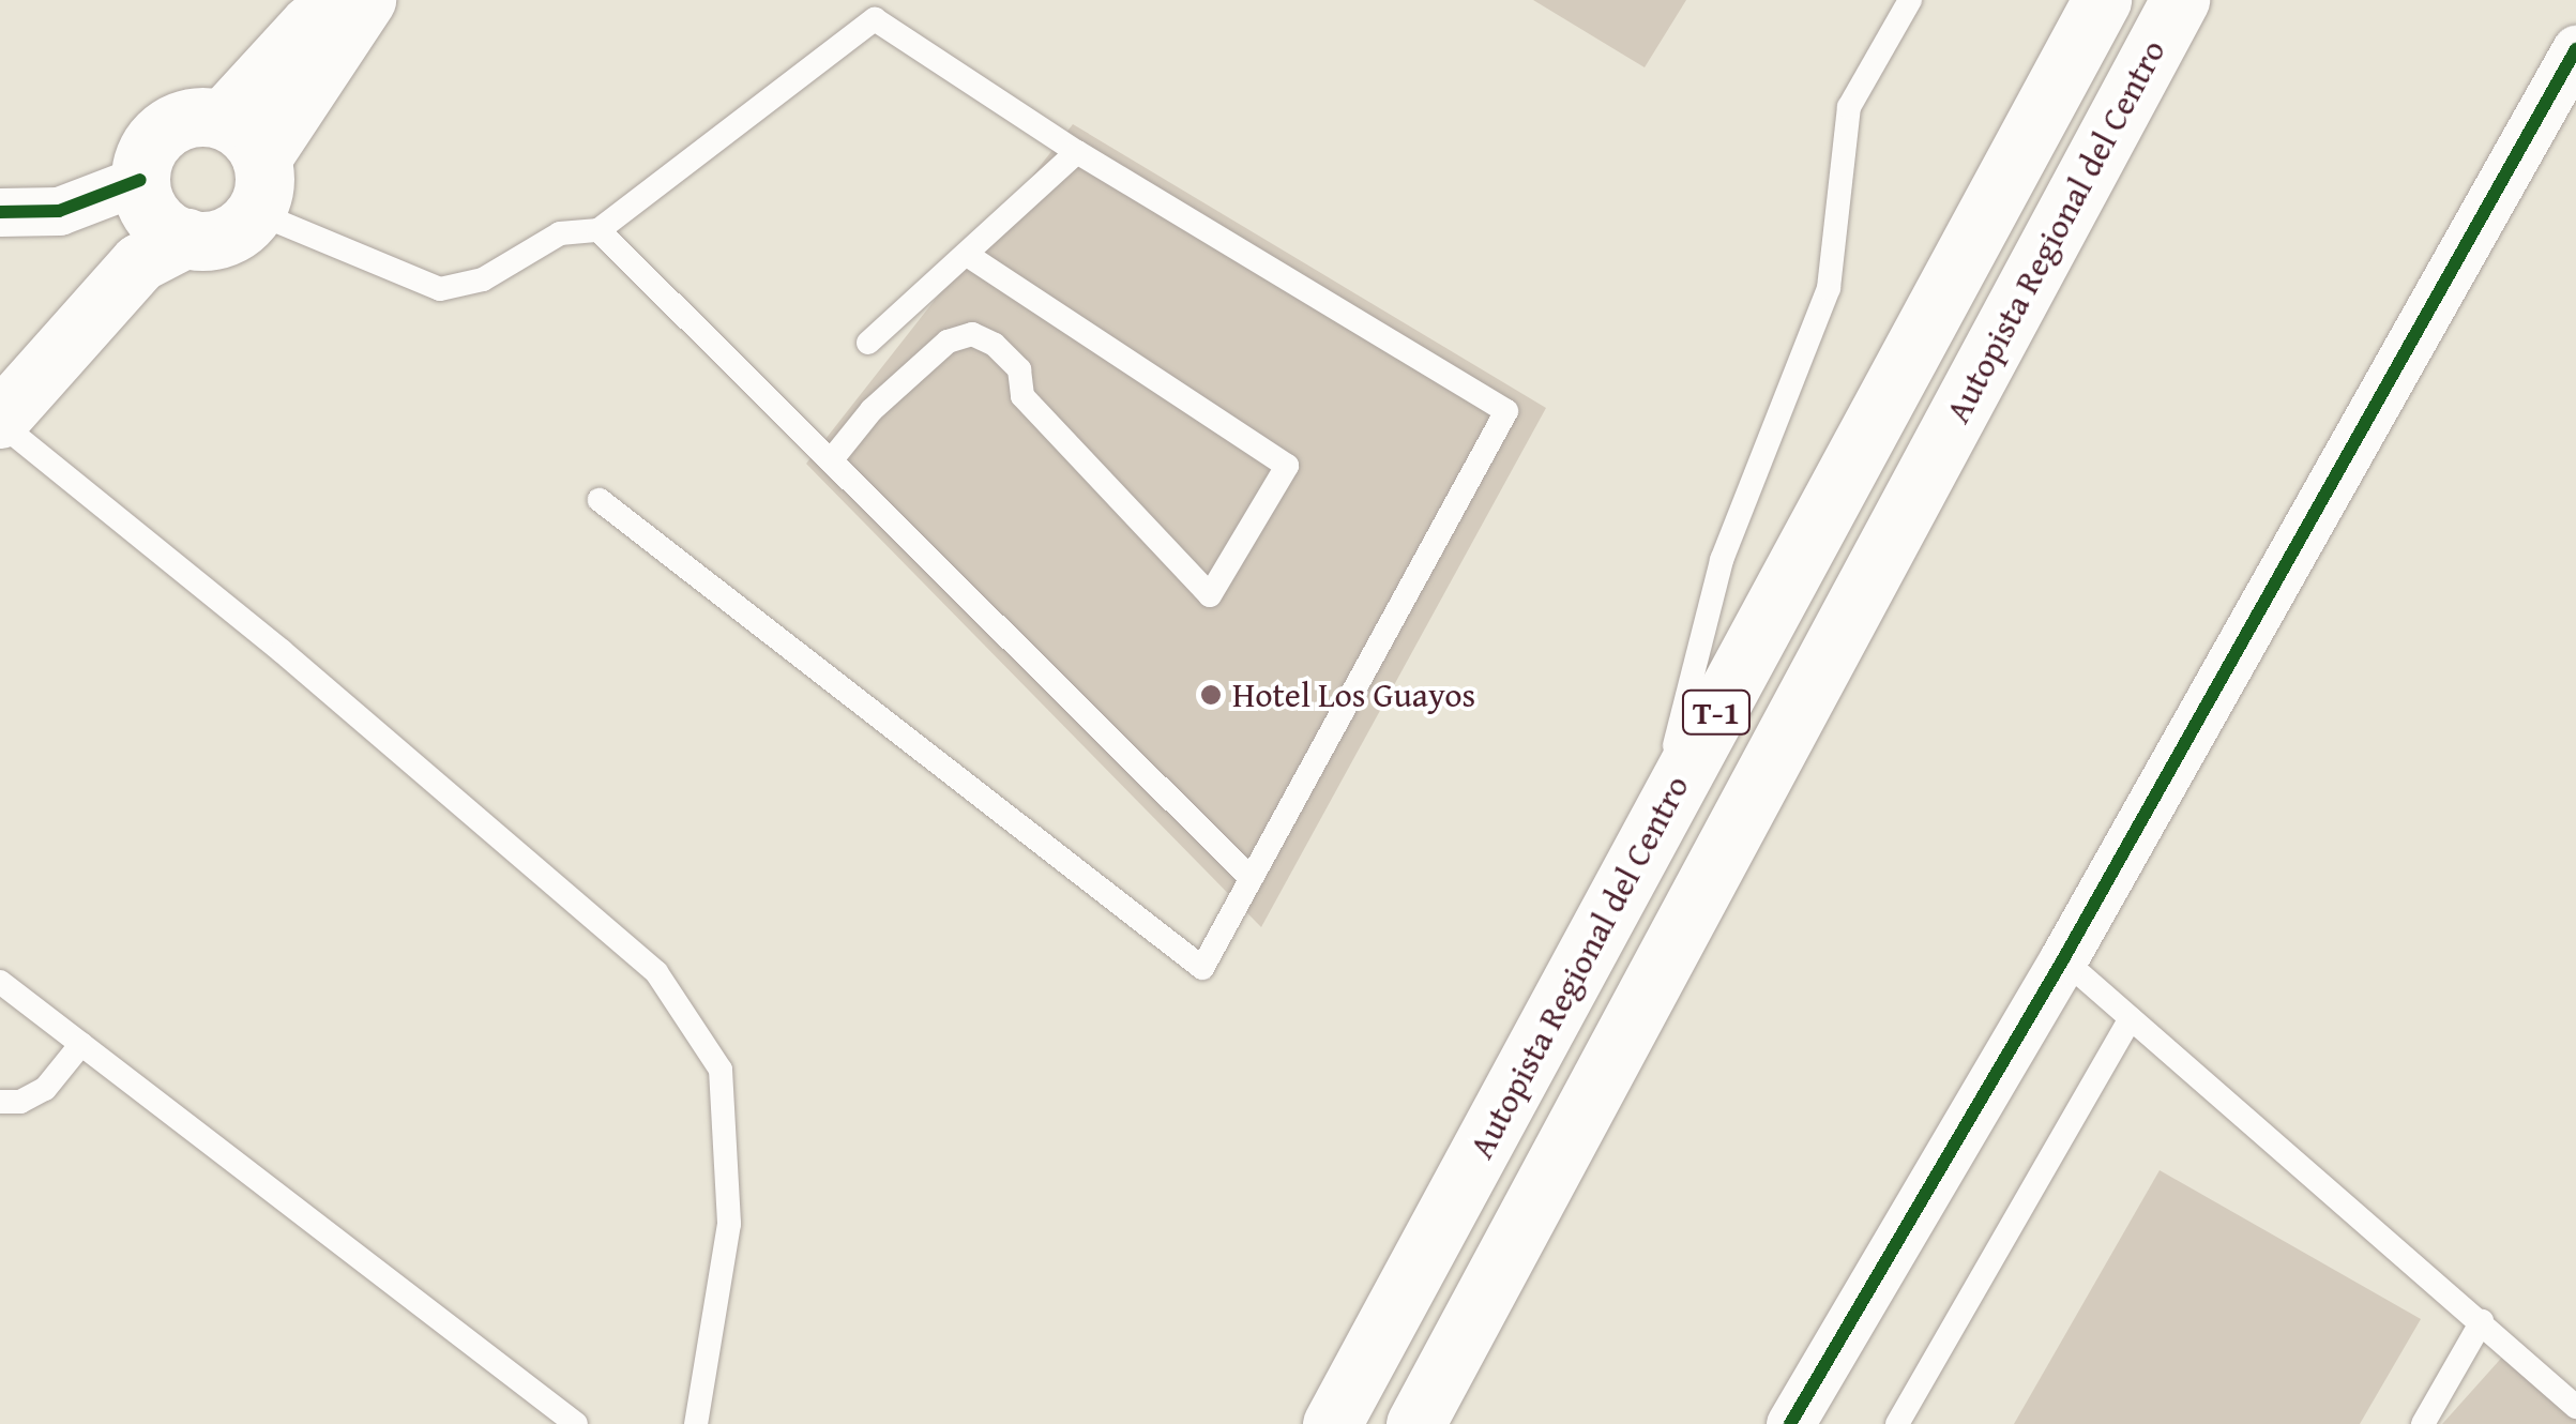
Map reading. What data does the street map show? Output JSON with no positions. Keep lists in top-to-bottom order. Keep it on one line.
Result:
{"streets":{"main road":["Autopista Regional del Centro","T-1"]},"places":["Hotel Los Guayos"]}
